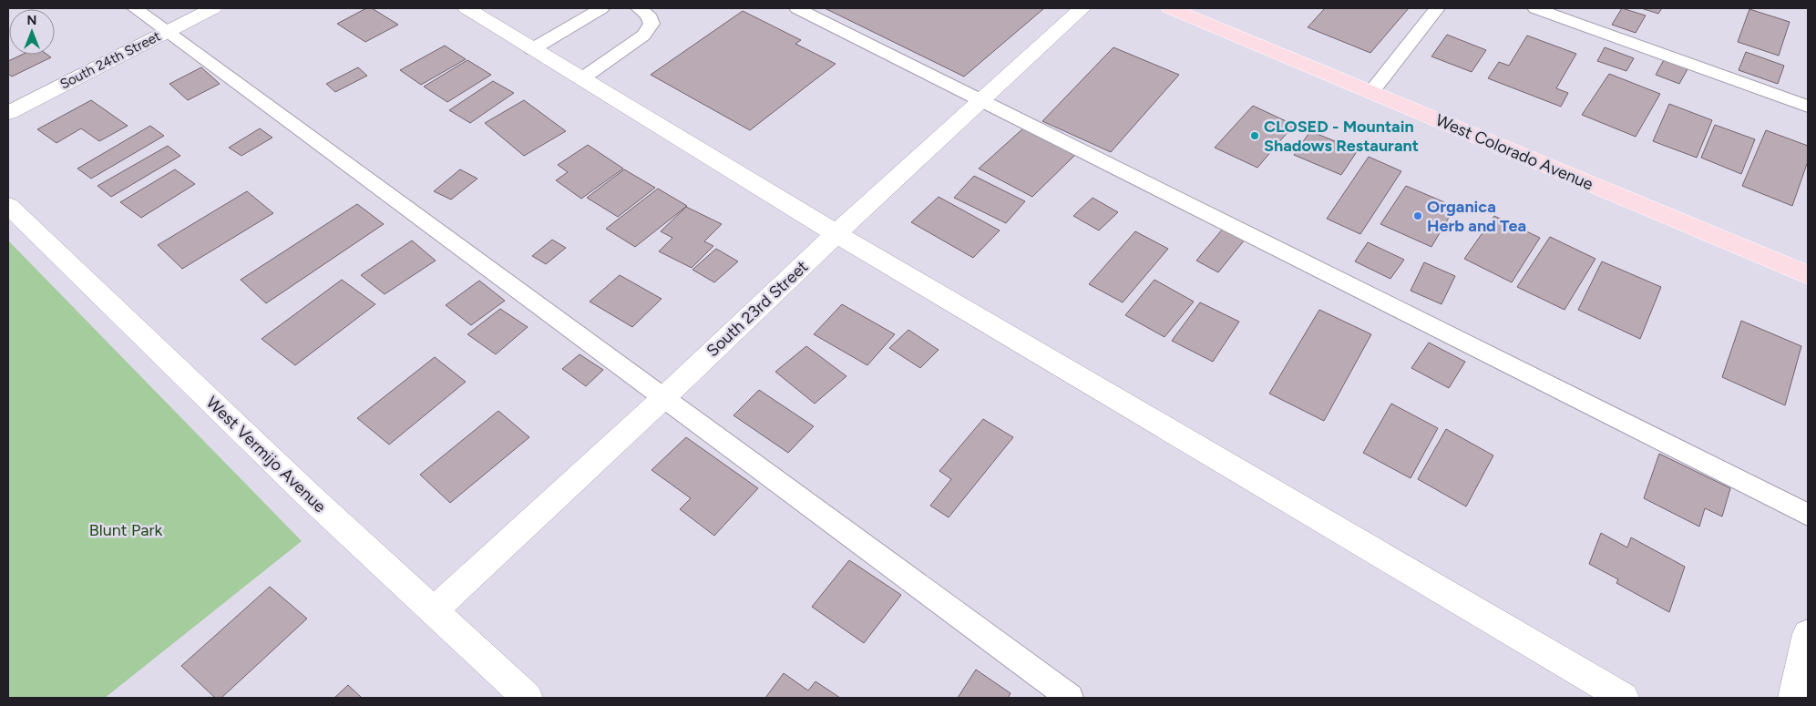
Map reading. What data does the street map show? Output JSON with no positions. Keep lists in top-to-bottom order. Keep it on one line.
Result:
{"streets":{"main road":["West Colorado Avenue"],"street":["South 24th Street","South 23rd Street","West Vermijo Avenue"]},"crossings":[["South 23rd Street","West Vermijo Avenue"]],"parks":["Blunt Park"],"places":["CLOSED - Mountain Shadows Restaurant","Organica Herb and Tea"],"north":"top"}
